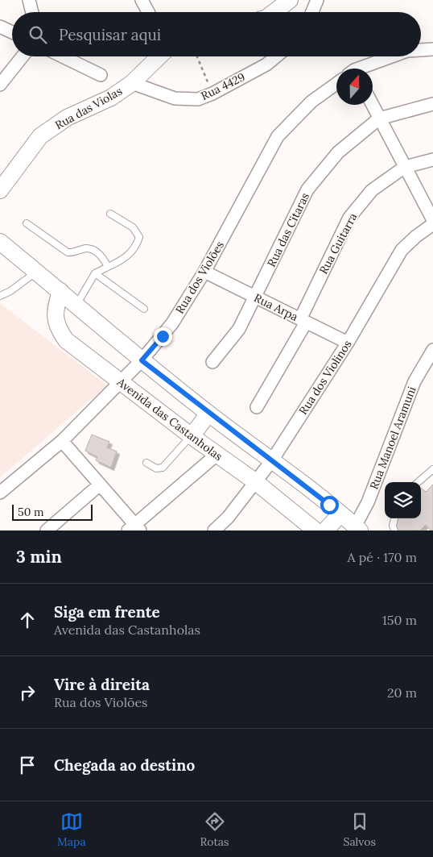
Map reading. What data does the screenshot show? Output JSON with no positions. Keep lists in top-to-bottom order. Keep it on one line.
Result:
{"streets":{"street":["Rua 4429","Rua das Violas","Rua das Citaras","Rua Guitarra","Rua dos Violões","Rua Arpa","Rua dos Violinos","Avenida das Castanholas","Rua Manoel Aramuni"]},"crossings":[["Rua 4429","Rua das Violas"],["Rua das Citaras","Rua Arpa"],["Rua Guitarra","Rua Arpa"],["Rua dos Violões","Rua Arpa"],["Rua dos Violões","Avenida das Castanholas"],["Rua Arpa","Rua dos Violinos"],["Rua dos Violinos","Avenida das Castanholas"]],"scale_bar":"50 m","north":"top","page":{"search":"Pesquisar aqui","scale":"50 m","heading":["3 min","A pé · 170 m"],"list":[["Siga em frente","Avenida das Castanholas","150 m"],["Vire à direita","Rua dos Violões","20 m"],"Chegada ao destino"],"nav":["Mapa","Rotas","Salvos"]}}
